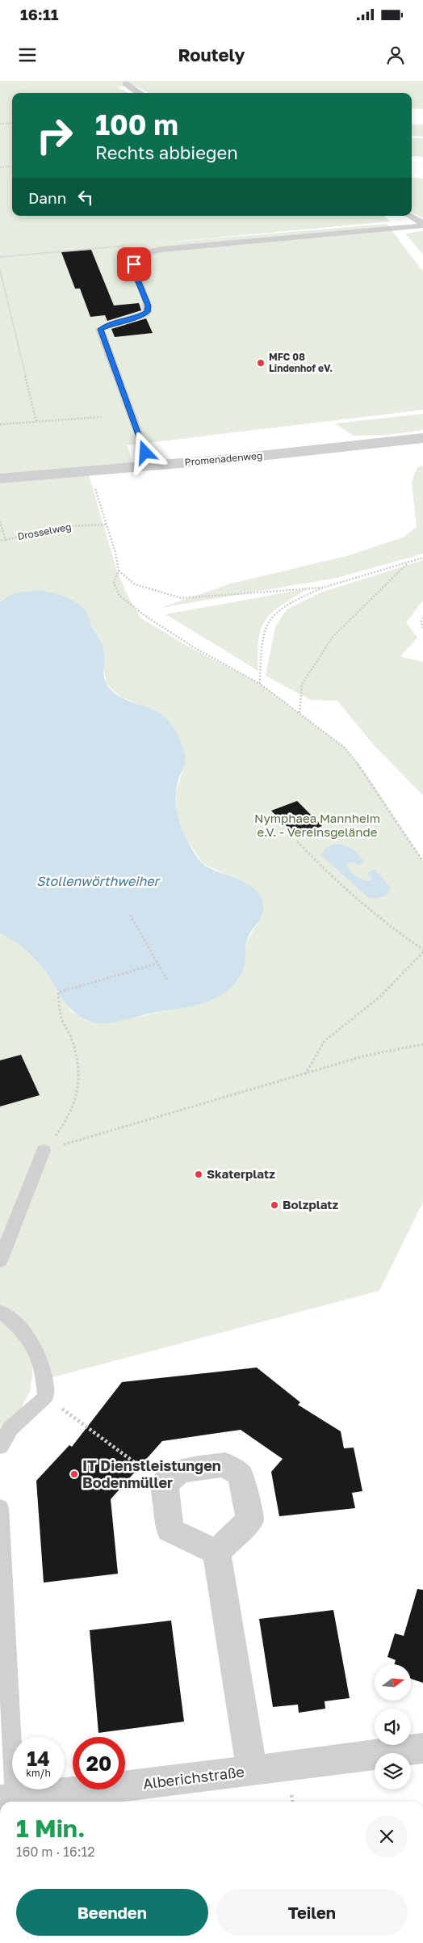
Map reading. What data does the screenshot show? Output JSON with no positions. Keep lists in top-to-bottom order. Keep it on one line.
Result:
{"streets":{"street":["Promenadenweg","Alberichstraße"],"path":["Drosselweg"]},"water":["Stollenwörthweiher"],"parks":["Nymphaea Mannheim e.V. - Vereinsgelände"],"places":["MFC 08 Lindenhof eV.","Skaterplatz","Bolzplatz","IT Dienstleistungen Bodenmüller"],"north":"right","page":{"status":"16:11","header":"Routely","turn":["100 m","Rechts abbiegen"],"then":"Dann","speed":"14 km/h","limit":"20","heading":["1 Min.","160 m · 16:12"],"buttons":["Beenden","Teilen"]}}
